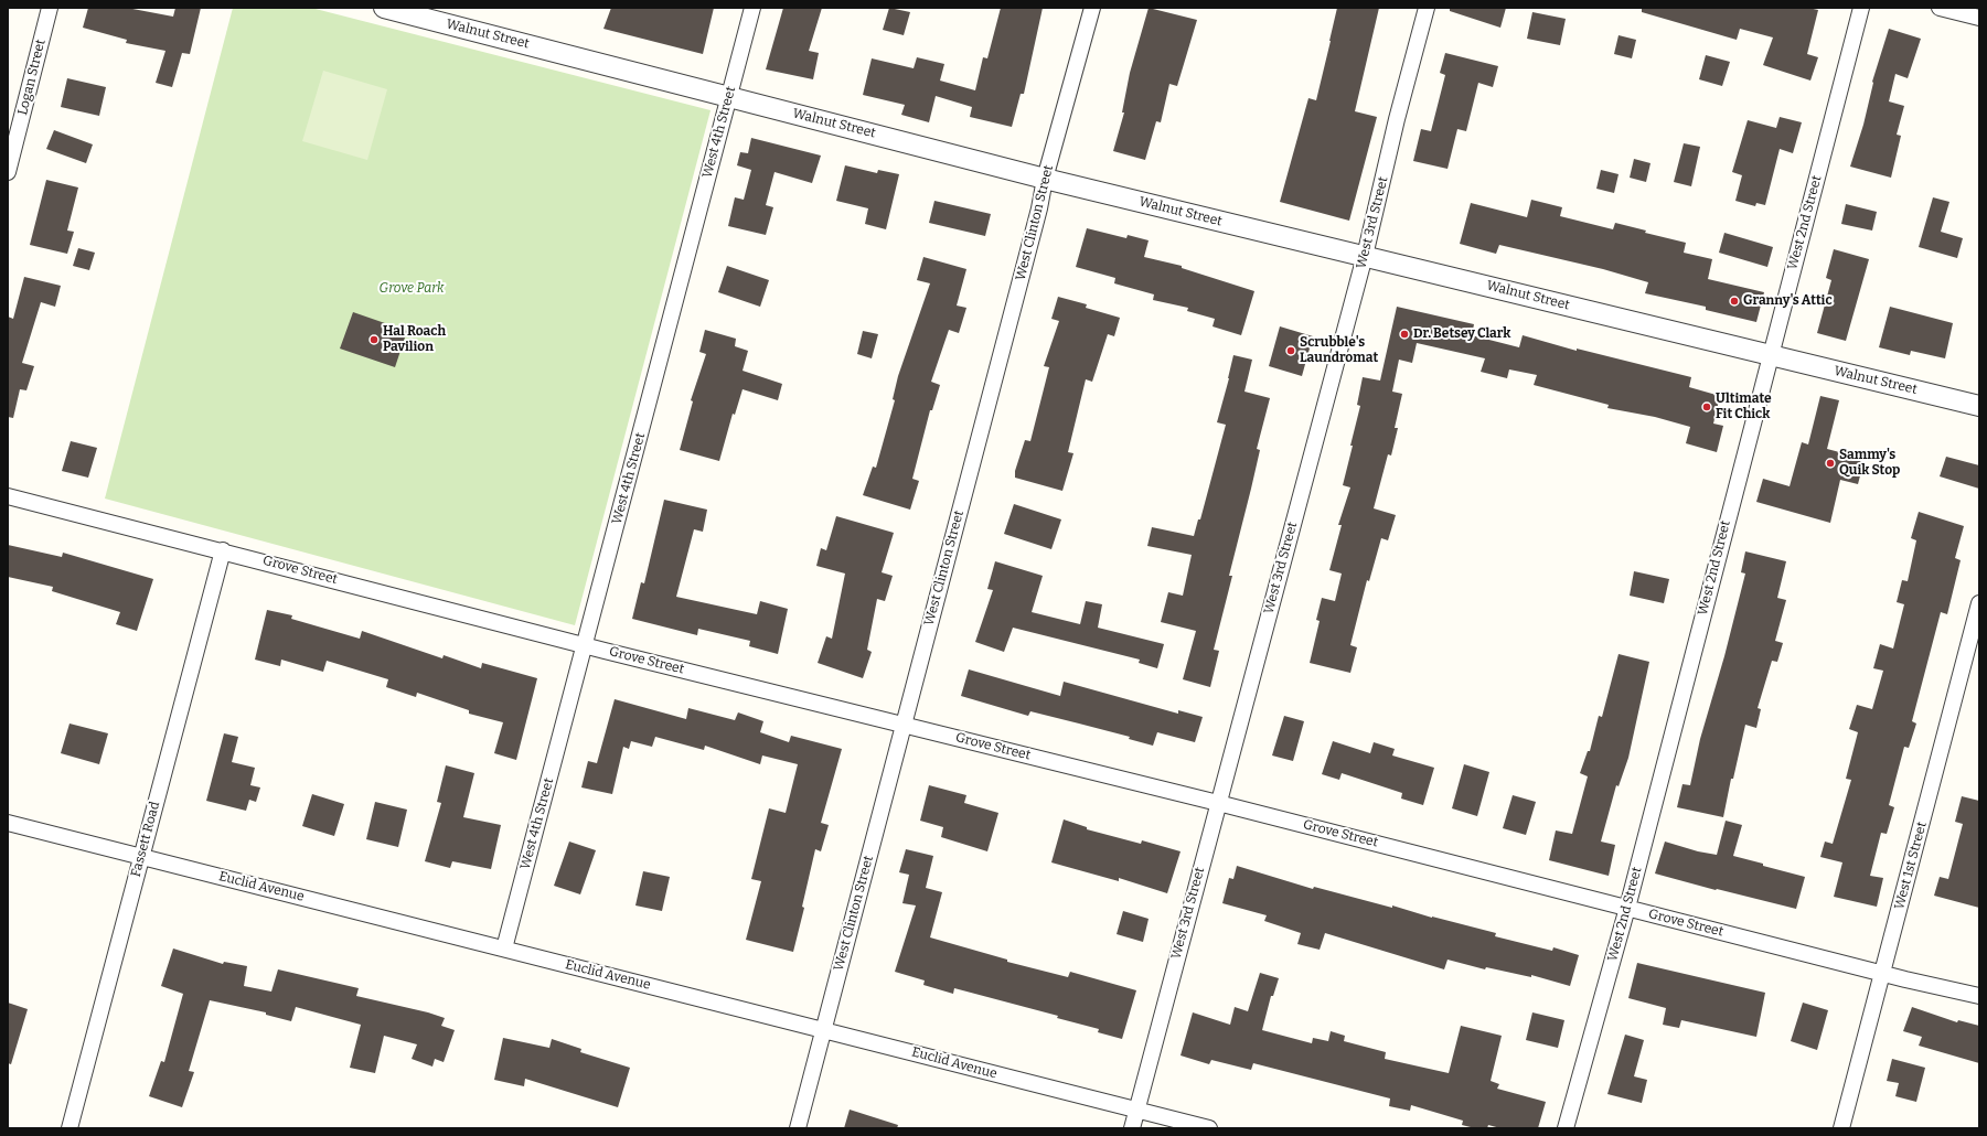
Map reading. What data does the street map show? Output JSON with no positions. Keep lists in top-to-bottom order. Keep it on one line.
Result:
{"streets":{"street":["Walnut Street","Logan Street","West 4th Street","West Clinton Street","West 3rd Street","West 2nd Street","Grove Street","Fassett Road","West 1st Street","Euclid Avenue"]},"crossings":[["Walnut Street","West 4th Street"],["Walnut Street","West Clinton Street"],["Walnut Street","West 3rd Street"],["Walnut Street","West 2nd Street"],["West 4th Street","Grove Street"],["West 4th Street","Euclid Avenue"],["West Clinton Street","Grove Street"],["West Clinton Street","Euclid Avenue"],["West 3rd Street","Grove Street"],["West 3rd Street","Euclid Avenue"],["West 2nd Street","Grove Street"],["Grove Street","Fassett Road"],["Grove Street","West 1st Street"],["Fassett Road","Euclid Avenue"]],"parks":["Grove Park"],"places":["Granny's Attic","Dr. Betsey Clark","Hal Roach Pavilion","Scrubble's Laundromat","Ultimate Fit Chick","Sammy's Quik Stop"]}
